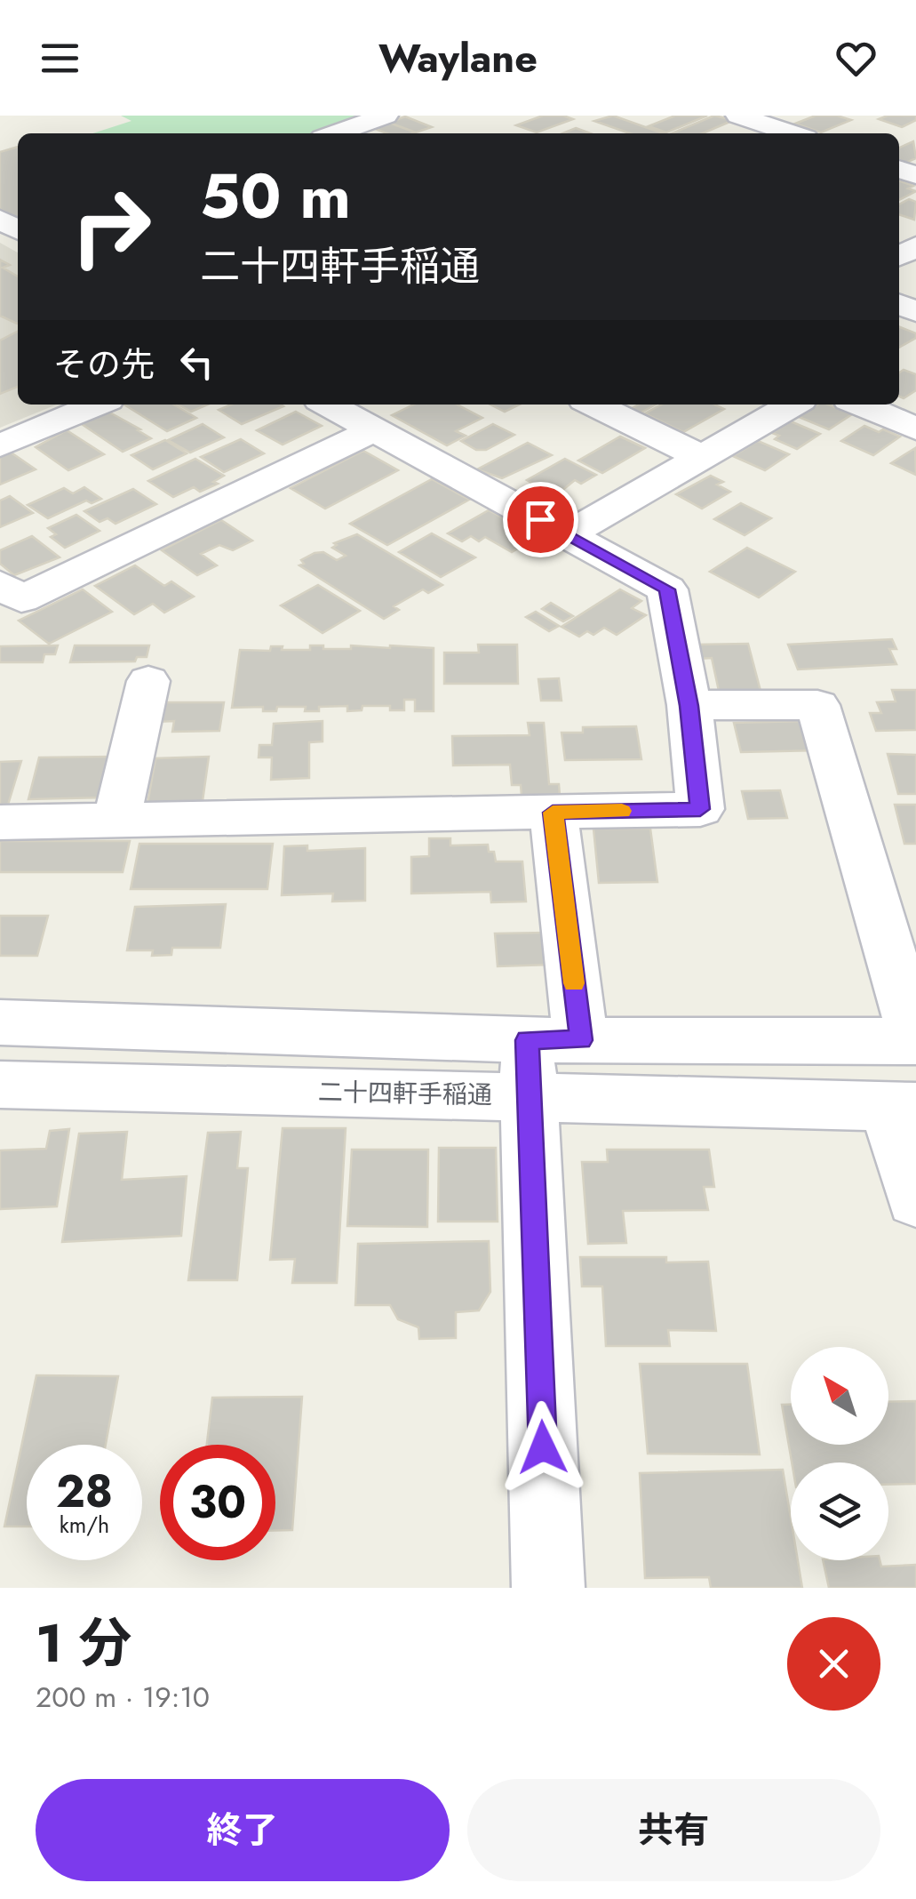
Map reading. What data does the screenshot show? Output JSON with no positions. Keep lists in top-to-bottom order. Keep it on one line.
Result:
{"streets":{"street":["二十四軒手稲通"]},"north":"top left","page":{"header":"Waylane","turn":["50 m","二十四軒手稲通"],"then":"その先","speed":"28 km/h","limit":"30","heading":["1 分","200 m · 19:10"],"buttons":["終了","共有"]}}
